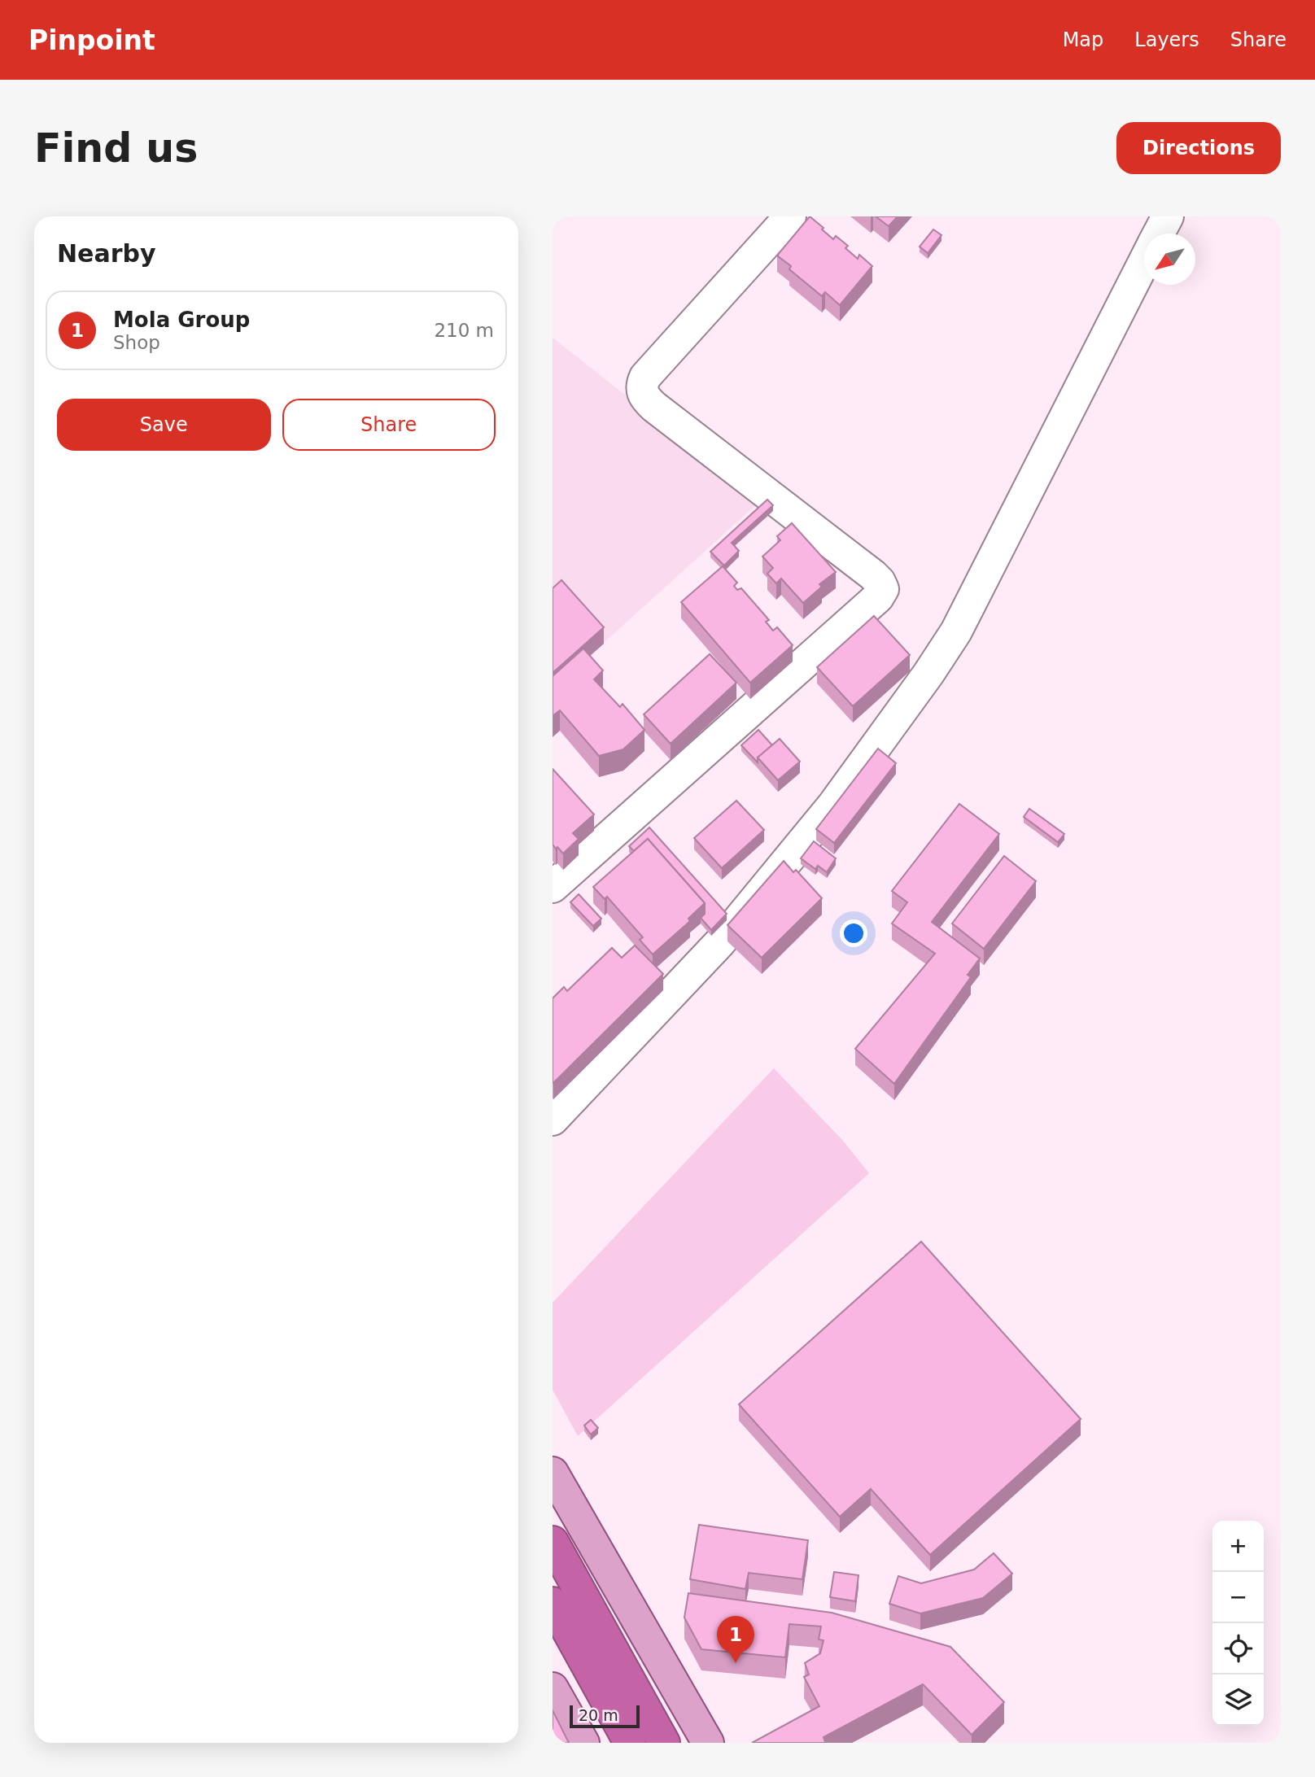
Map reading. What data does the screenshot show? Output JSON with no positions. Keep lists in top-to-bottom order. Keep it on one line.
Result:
{"scale_bar":"20 m","north":"bottom left","page":{"header":"Pinpoint","nav":["Map","Layers","Share"],"buttons":["Directions",["Save","Share"]],"title":"Find us","heading":"Nearby","list":[{"mark":"1","name":"Mola Group","note":"Shop","value":"210 m"}],"map_buttons":["+","−"],"pins":"1","scale":"20 m"}}
